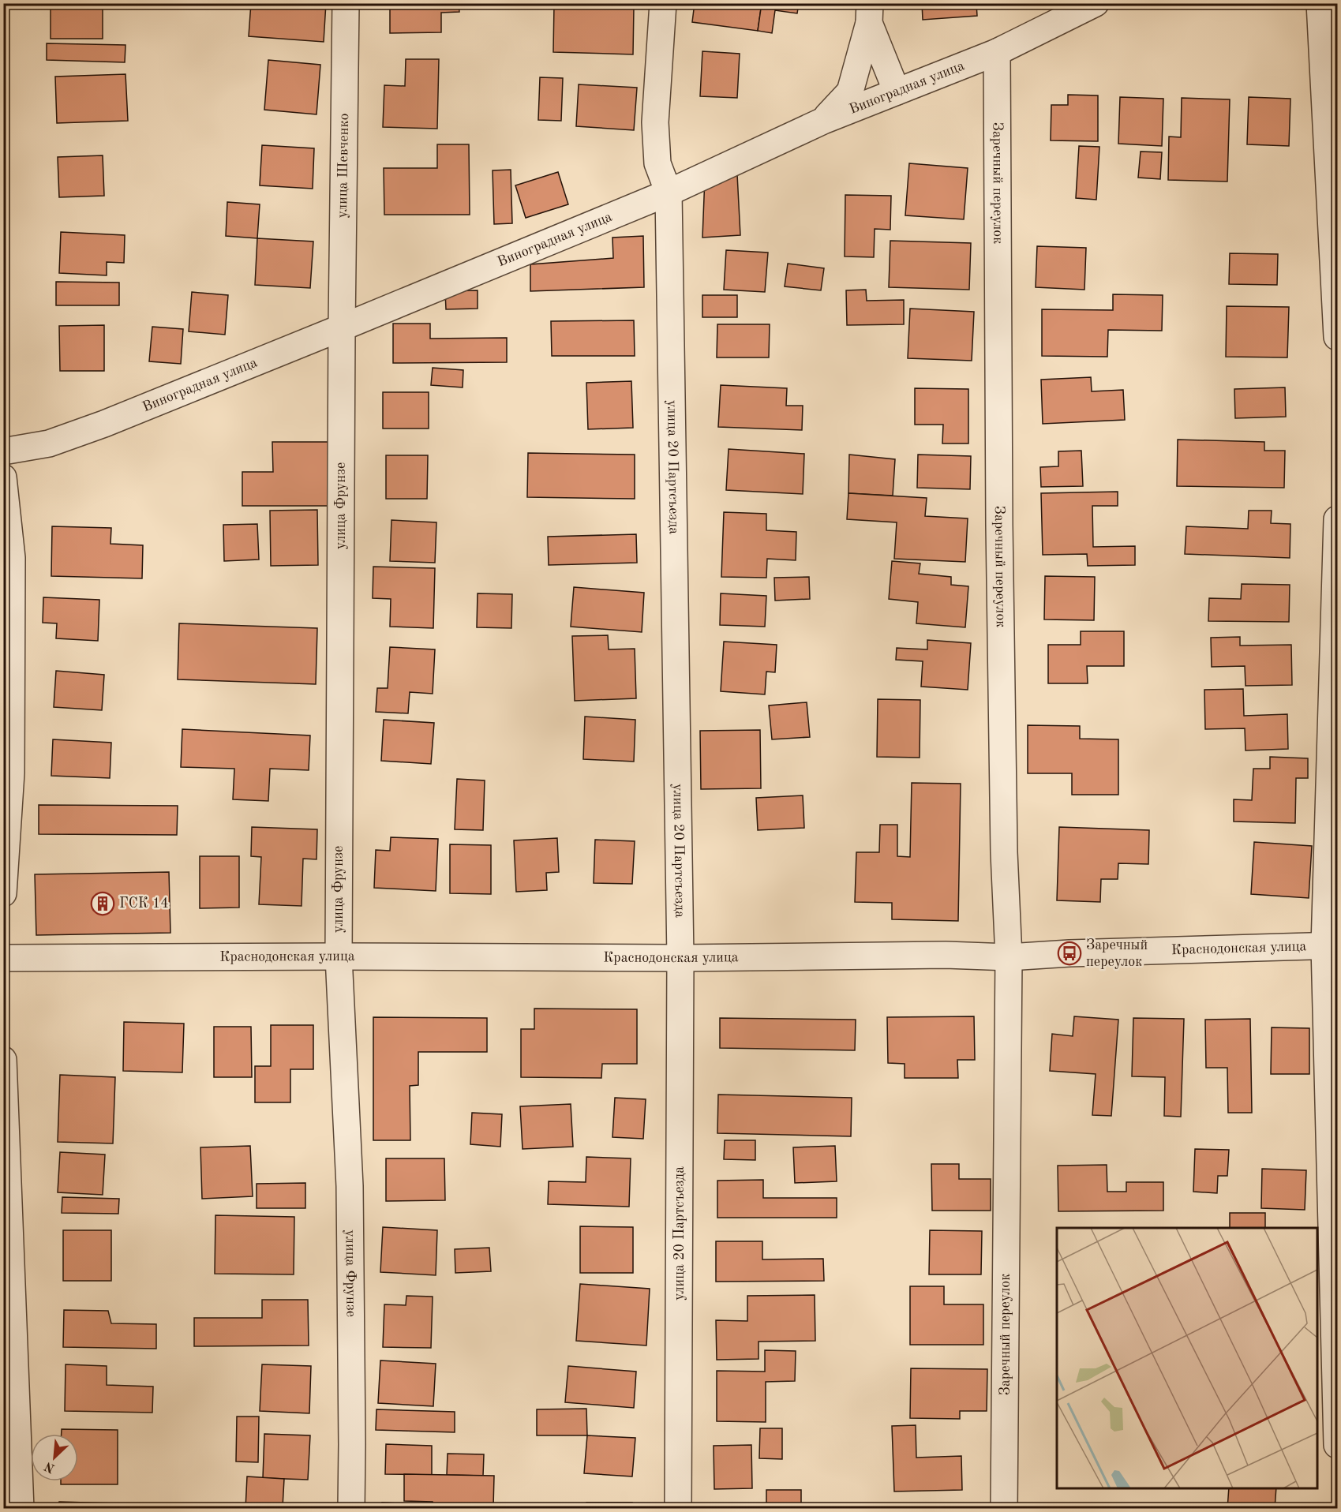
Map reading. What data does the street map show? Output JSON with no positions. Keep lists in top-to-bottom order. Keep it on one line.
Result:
{"streets":{"street":["Виноградная улица","улица Шевченко","Заречный переулок","улица 20 Партсъезда","улица Фрунзе","Краснодонская улица"]},"crossings":[["Виноградная улица","улица Шевченко"],["Виноградная улица","Заречный переулок"],["Виноградная улица","улица 20 Партсъезда"],["Виноградная улица","улица Фрунзе"],["улица Шевченко","улица Фрунзе"],["Заречный переулок","Краснодонская улица"],["улица 20 Партсъезда","Краснодонская улица"],["улица Фрунзе","Краснодонская улица"]],"places":{"building":["ГСК 14"],"bus stop":["Заречный переулок"]},"north":"bottom left"}
